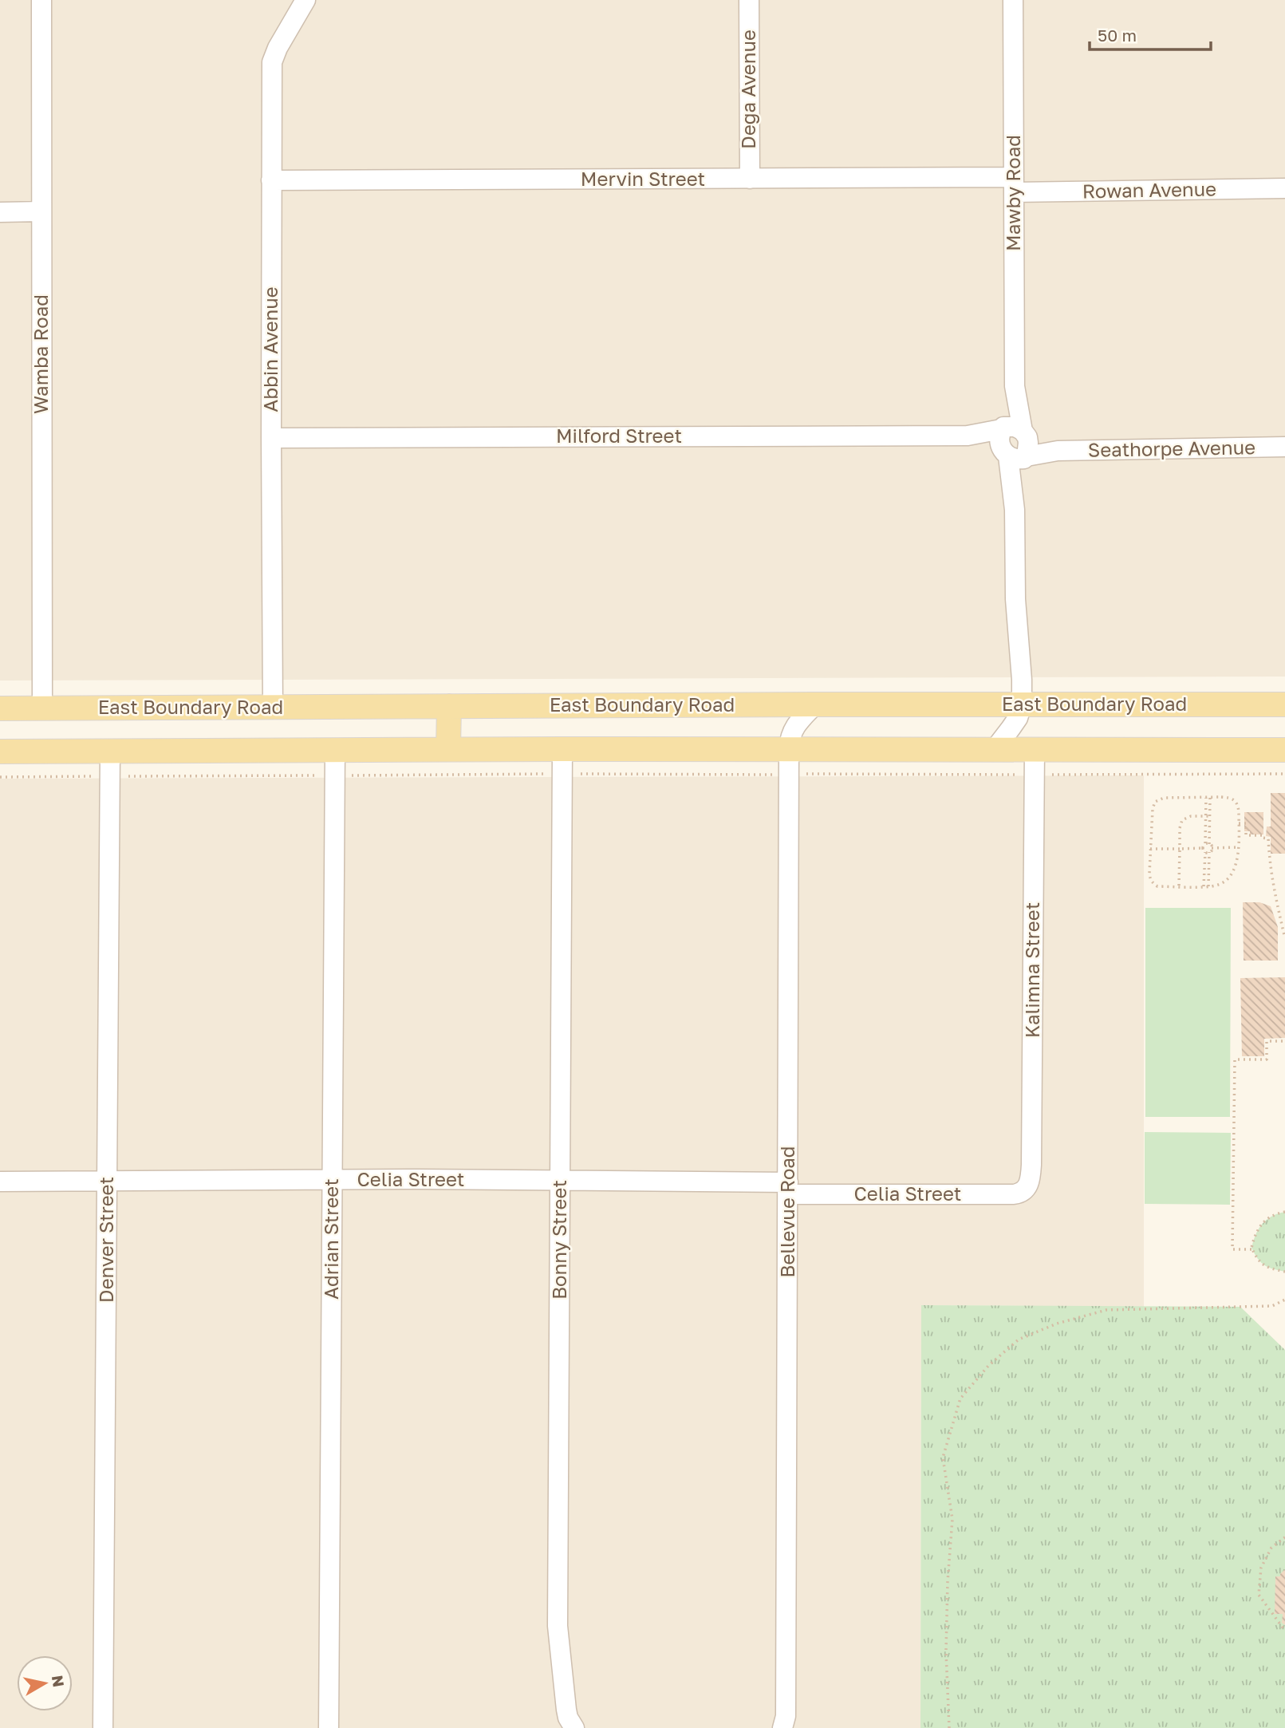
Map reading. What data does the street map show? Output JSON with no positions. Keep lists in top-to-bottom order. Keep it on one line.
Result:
{"streets":{"main road":["East Boundary Road"],"street":["Dega Avenue","Mervin Street","Rowan Avenue","Mawby Road","Abbin Avenue","Wamba Road","Milford Street","Seathorpe Avenue","Kalimna Street","Celia Street","Bellevue Road","Adrian Street","Denver Street","Bonny Street"]},"crossings":[["Dega Avenue","Mervin Street"],["Mervin Street","Rowan Avenue"],["Mervin Street","Mawby Road"],["Mervin Street","Abbin Avenue"],["Rowan Avenue","Mawby Road"],["Mawby Road","Milford Street"],["Mawby Road","Seathorpe Avenue"],["Mawby Road","East Boundary Road"],["Abbin Avenue","Milford Street"],["Abbin Avenue","East Boundary Road"],["Wamba Road","East Boundary Road"],["Milford Street","Seathorpe Avenue"],["East Boundary Road","Bellevue Road"],["Kalimna Street","Celia Street"],["Celia Street","Bellevue Road"],["Celia Street","Adrian Street"],["Celia Street","Denver Street"],["Celia Street","Bonny Street"]],"scale_bar":"50 m","north":"right"}
